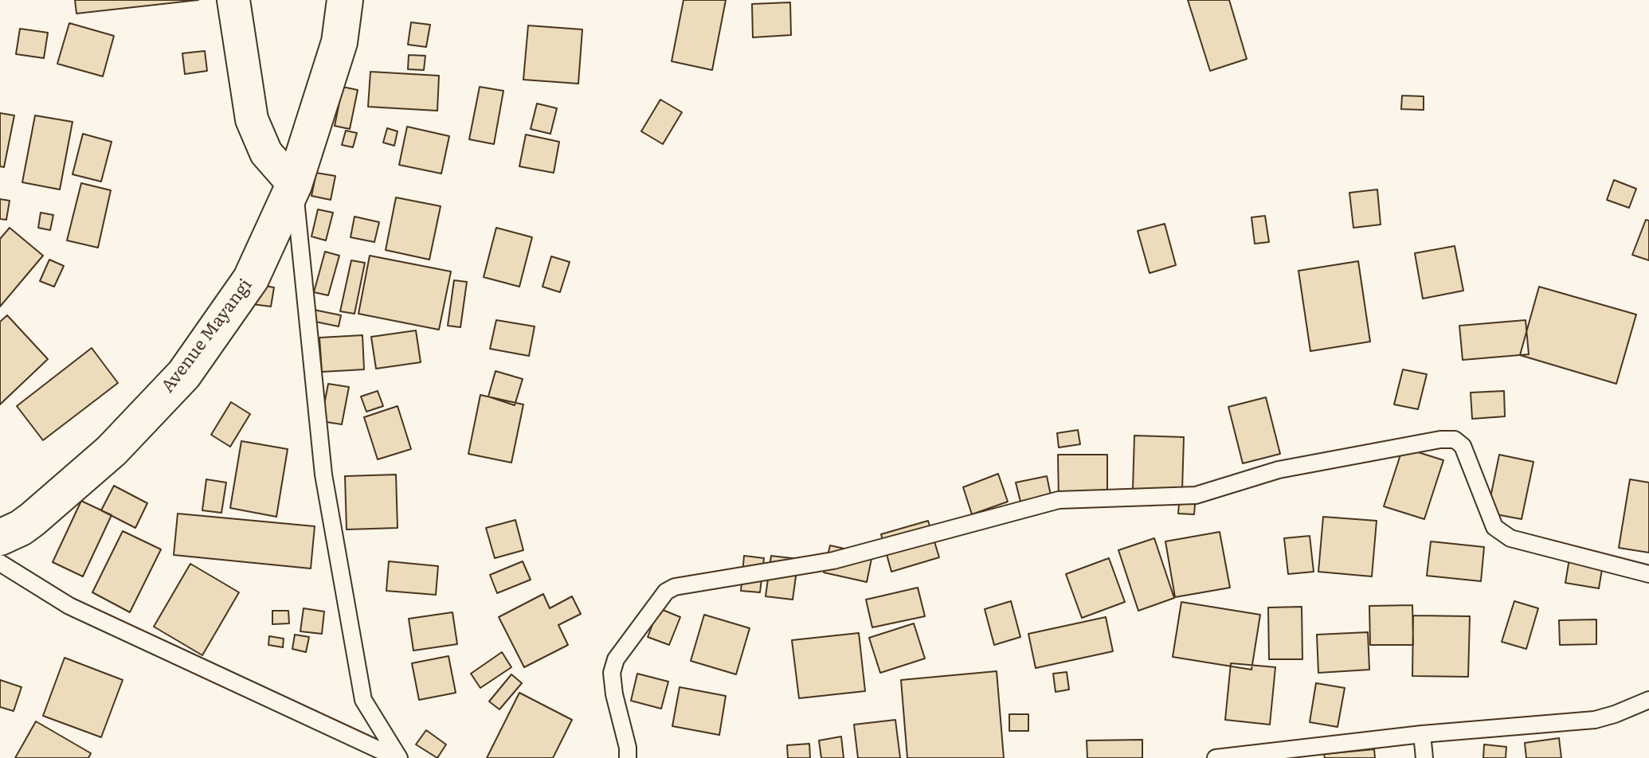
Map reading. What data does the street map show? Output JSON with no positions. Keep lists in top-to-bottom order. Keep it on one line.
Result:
{"streets":{"street":["Avenue Mayangi"]}}
